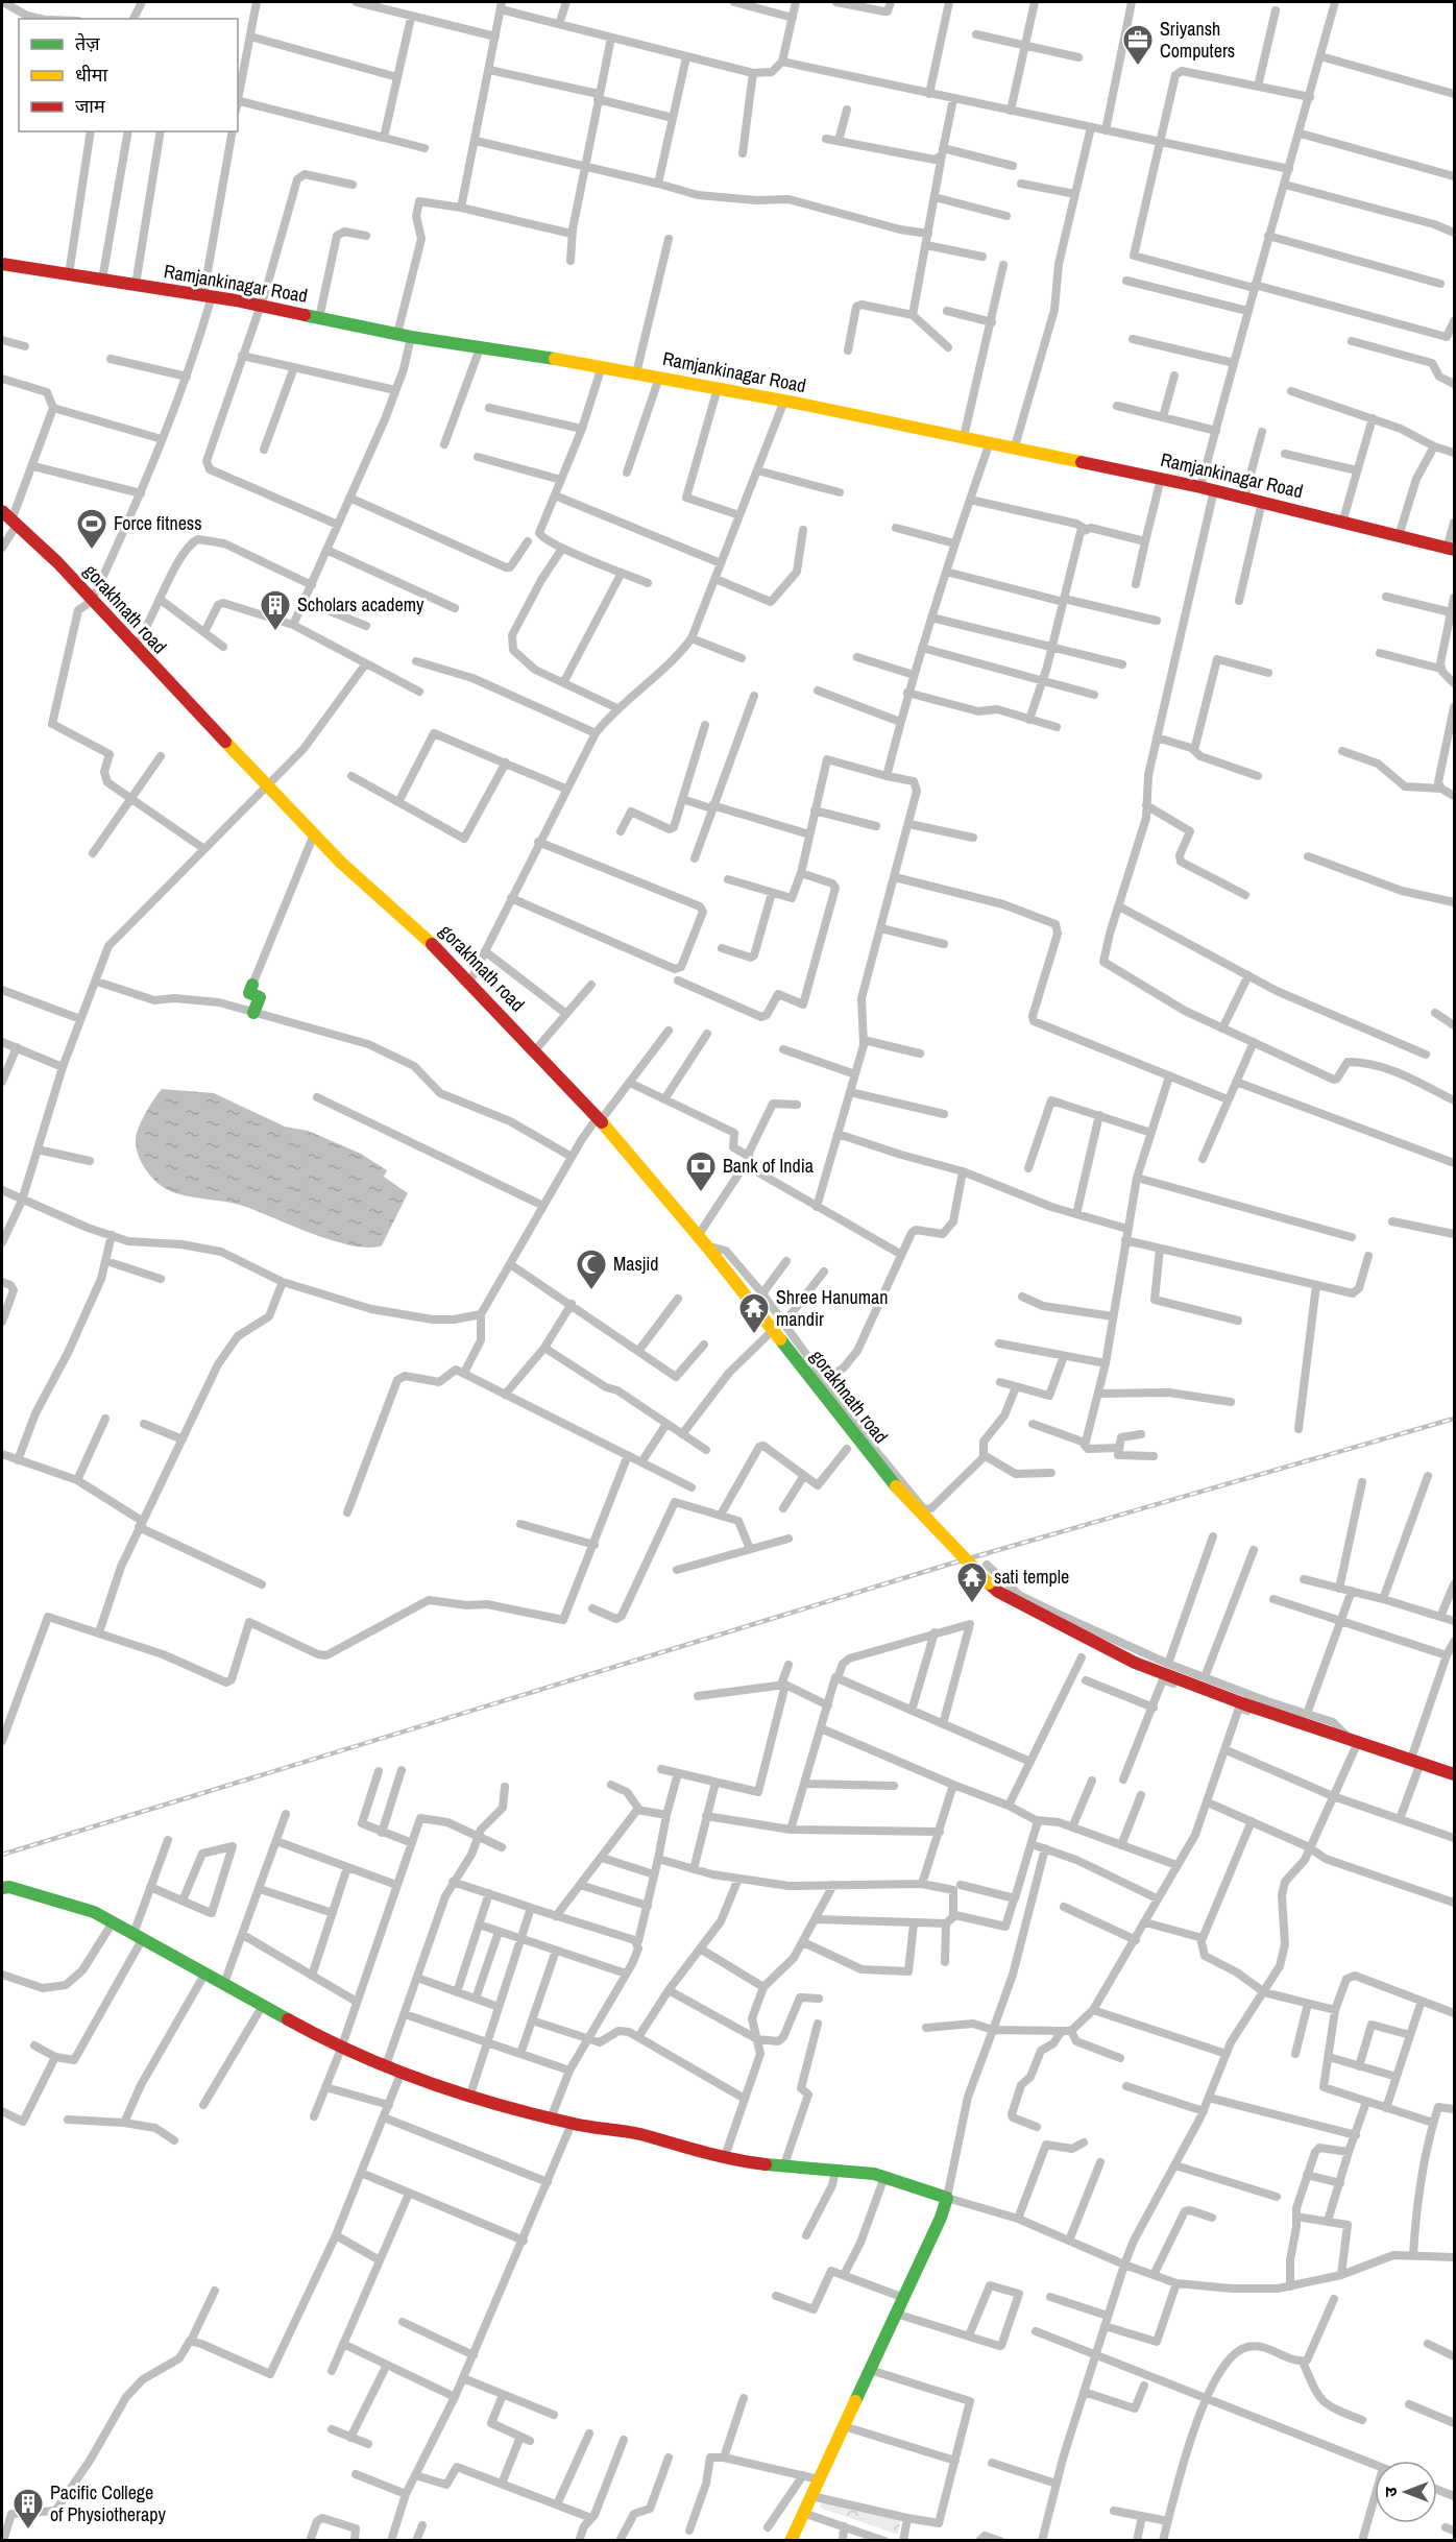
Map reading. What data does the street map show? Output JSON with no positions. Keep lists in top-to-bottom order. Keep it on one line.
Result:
{"streets":{"street":["Ramjankinagar Road","gorakhnath road"]},"places":{"office":["Sriyansh Computers"],"sports":["Force fitness"],"building":["Scholars academy","Pacific College of Physiotherapy"],"bank":["Bank of India"],"mosque":["Masjid"],"temple":["Shree Hanuman mandir","sati temple"]},"legend":["तेज़","धीमा","जाम"],"north":"left"}
